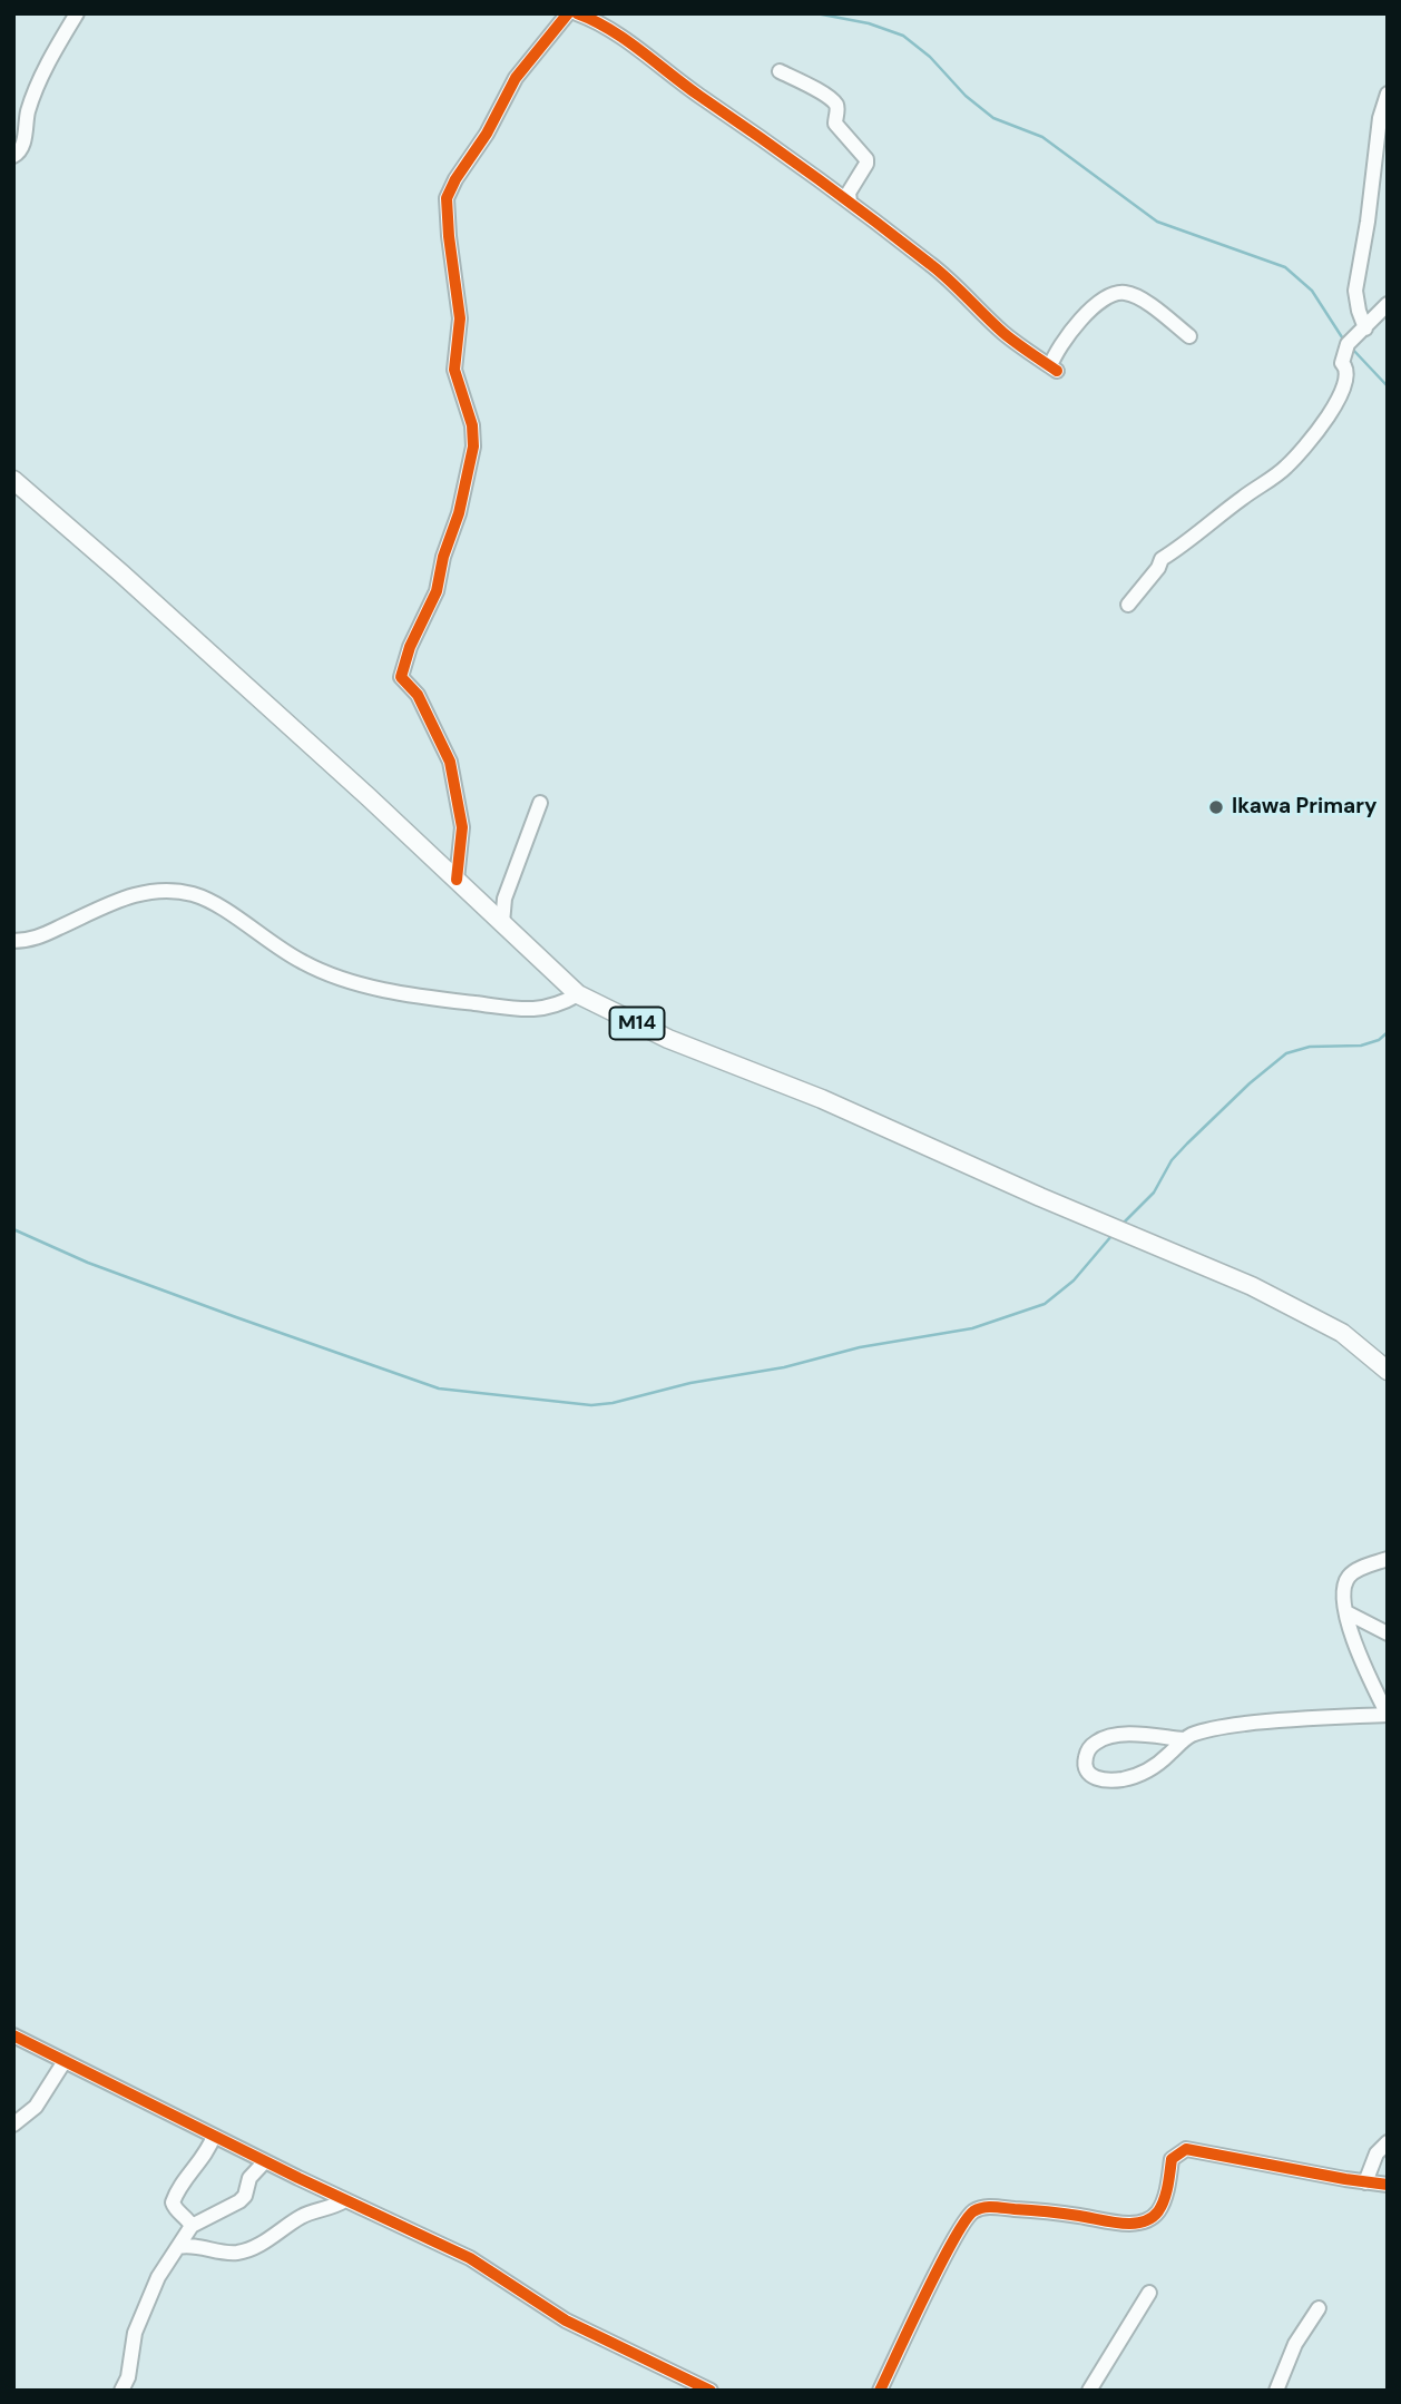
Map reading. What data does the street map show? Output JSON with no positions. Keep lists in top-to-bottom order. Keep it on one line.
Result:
{"streets":{"main road":["M14"]},"places":["Ikawa Primary"]}
